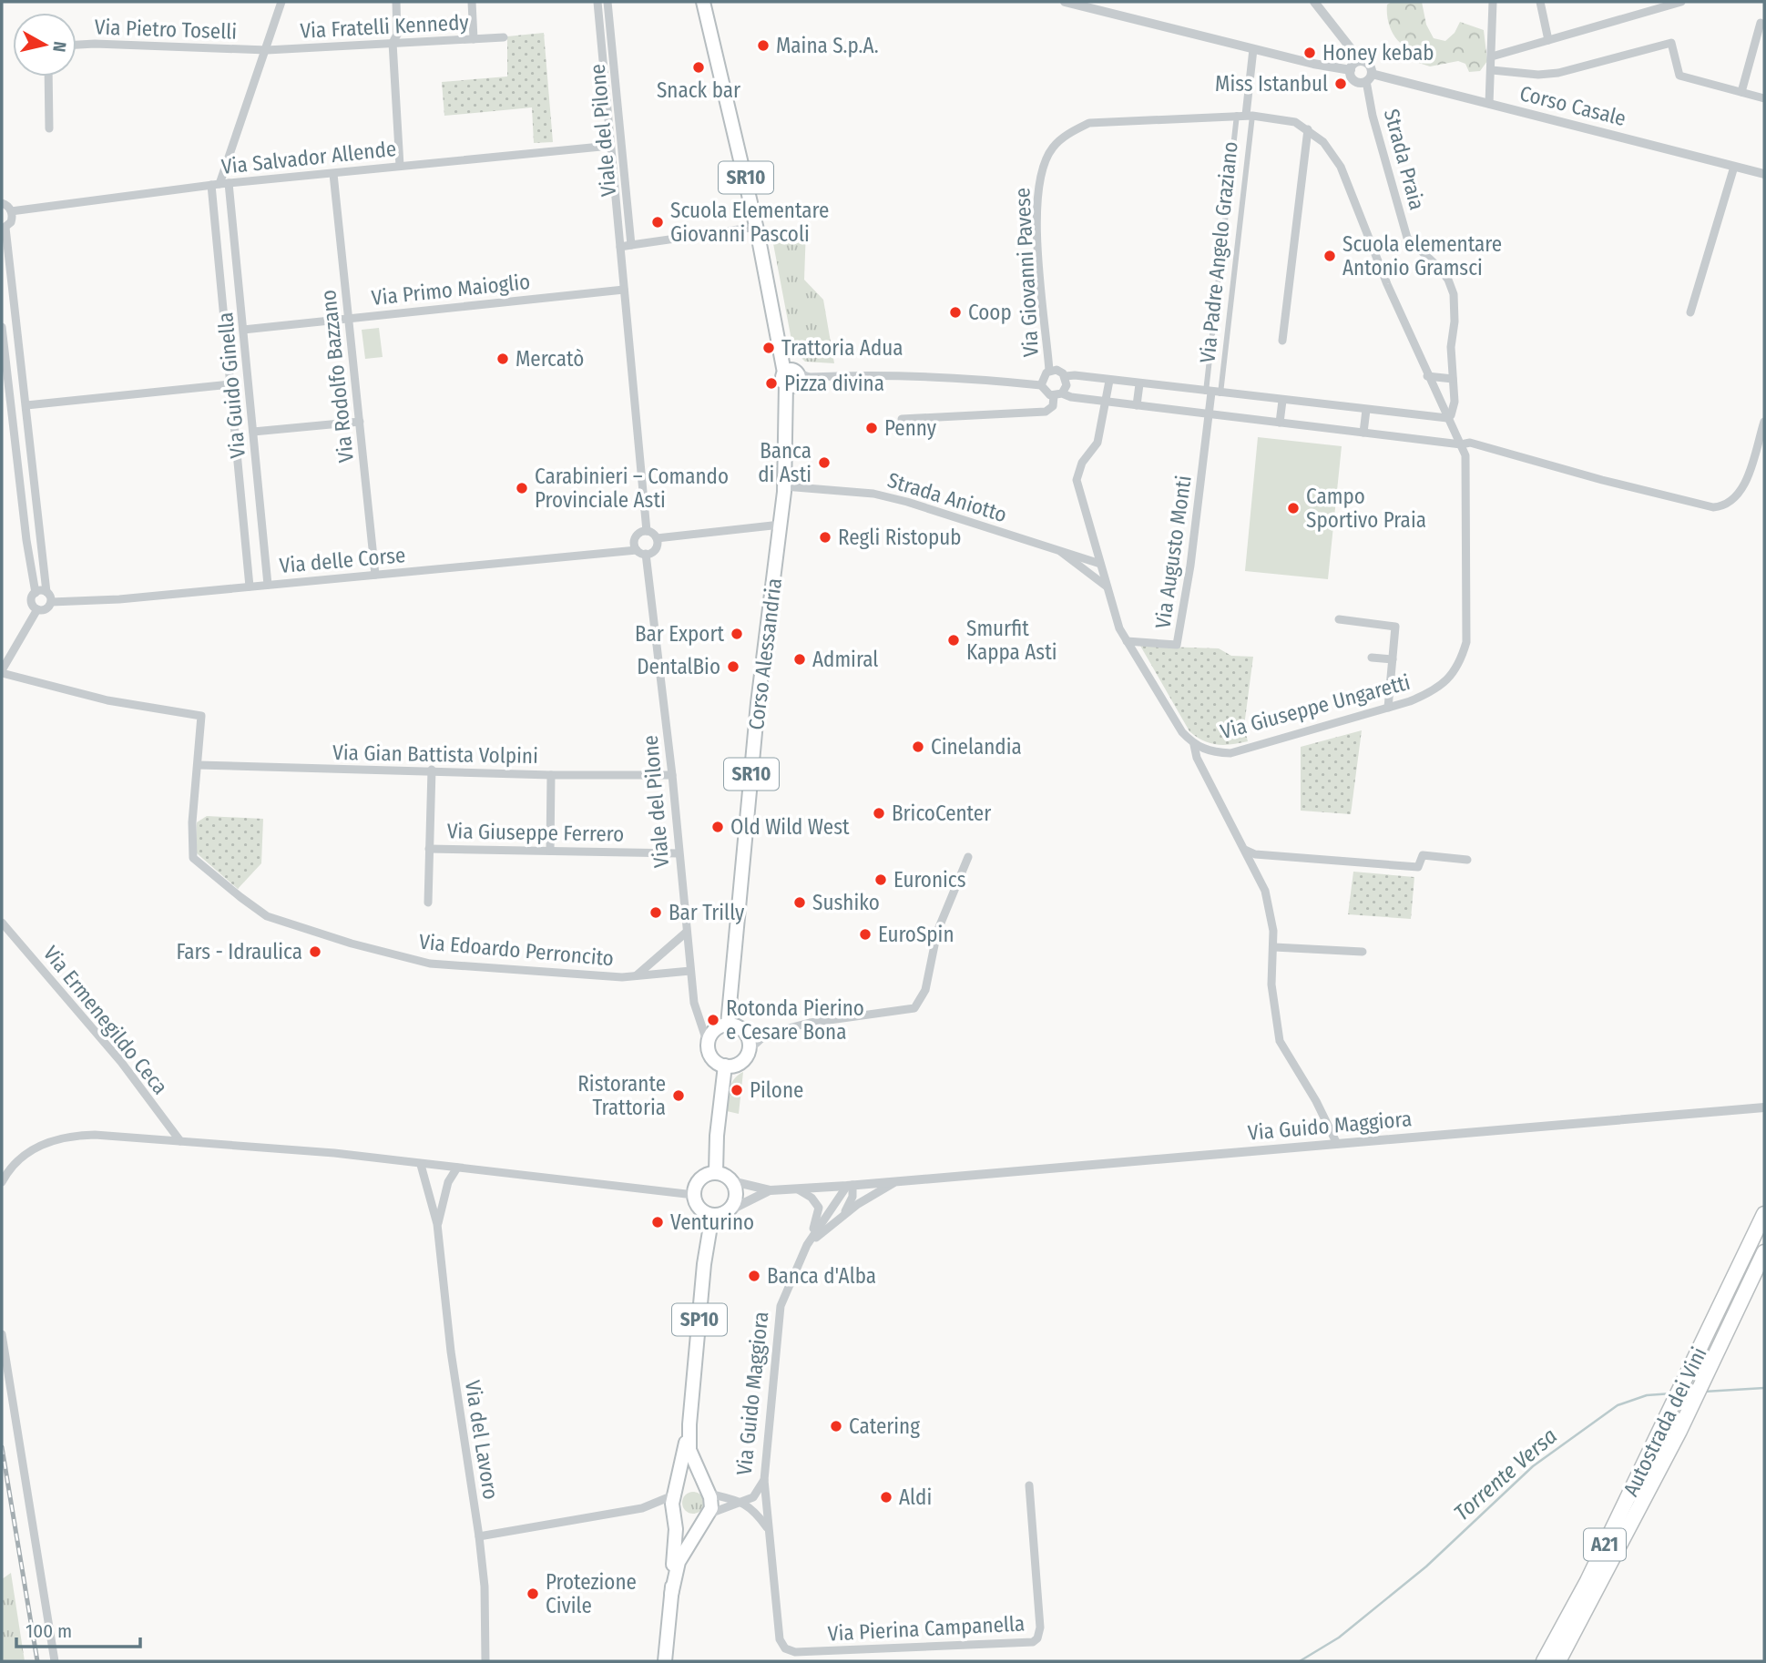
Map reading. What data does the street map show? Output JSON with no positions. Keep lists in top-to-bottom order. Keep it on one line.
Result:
{"streets":{"highway":["Autostrada dei Vini","A21"],"main road":["SR10","Corso Alessandria","SP10"],"street":["Via Fratelli Kennedy","Via Pietro Toselli","Corso Casale","Viale del Pilone","Via Salvador Allende","Strada Praia","Via Padre Angelo Graziano","Via Giovanni Pavese","Via Primo Maioglio","Via Rodolfo Bazzano","Via Guido Ginella","Strada Aniotto","Via Augusto Monti","Via delle Corse","Via Giuseppe Ungaretti","Via Gian Battista Volpini","Via Giuseppe Ferrero","Via Edoardo Perroncito","Via Ermenegildo Ceca","Via Guido Maggiora","Via del Lavoro","Via Pierina Campanella"]},"crossings":[["Via Fratelli Kennedy","Via Pietro Toselli"],["Corso Casale","Strada Praia"],["Viale del Pilone","Via Salvador Allende"],["Viale del Pilone","Via Primo Maioglio"],["Viale del Pilone","Via delle Corse"],["Viale del Pilone","Corso Alessandria"],["Viale del Pilone","Via Gian Battista Volpini"],["Viale del Pilone","Via Giuseppe Ferrero"],["Viale del Pilone","Via Edoardo Perroncito"],["Via Salvador Allende","Via Rodolfo Bazzano"],["Via Salvador Allende","Via Guido Ginella"],["Strada Praia","Via Giuseppe Ungaretti"],["SR10","Corso Alessandria"],["Via Padre Angelo Graziano","Via Giovanni Pavese"],["Via Padre Angelo Graziano","Via Augusto Monti"],["Via Giovanni Pavese","Via Giuseppe Ungaretti"],["Via Primo Maioglio","Via Rodolfo Bazzano"],["Via Primo Maioglio","Via Guido Ginella"],["Via Rodolfo Bazzano","Via delle Corse"],["Via Guido Ginella","Via delle Corse"],["Strada Aniotto","Corso Alessandria"],["Strada Aniotto","Via Giuseppe Ungaretti"],["Via Augusto Monti","Via Giuseppe Ungaretti"],["Via Gian Battista Volpini","Via Edoardo Perroncito"],["Via Guido Maggiora","SP10"],["Via Guido Maggiora","Via Pierina Campanella"]],"water":["Torrente Versa"],"places":["Maina S.p.A.","Honey kebab","Snack bar","Miss Istanbul","Scuola Elementare Giovanni Pascoli","Scuola elementare Antonio Gramsci","Coop","Trattoria Adua","Mercatò","Pizza divina","Penny","Banca di Asti","Carabinieri – Comando Provinciale Asti","Campo Sportivo Praia","Regli Ristopub","Bar Export","Smurfit Kappa Asti","Admiral","DentalBio","Cinelandia","BricoCenter","Old Wild West","Euronics","Sushiko","Bar Trilly","EuroSpin","Fars - Idraulica","Rotonda Pierino e Cesare Bona","Pilone","Ristorante Trattoria","Venturino","Banca d'Alba","Catering","Aldi","Protezione Civile"],"scale_bar":"100 m","north":"right"}
